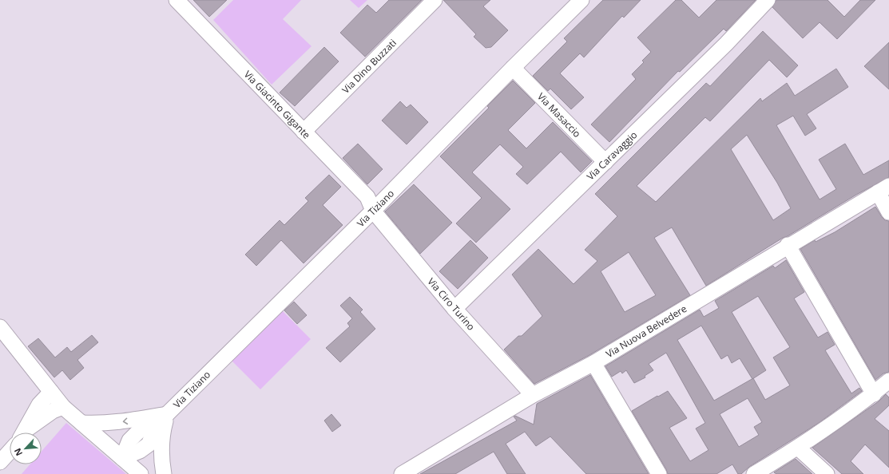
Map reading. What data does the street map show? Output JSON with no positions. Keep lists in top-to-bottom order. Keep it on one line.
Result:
{"streets":{"street":["Via Dino Buzzati","Via Giacinto Gigante","Via Masaccio","Via Caravaggio","Via Tiziano","Via Ciro Turino","Via Nuova Belvedere"]},"crossings":[["Via Dino Buzzati","Via Giacinto Gigante"],["Via Giacinto Gigante","Via Tiziano"],["Via Giacinto Gigante","Via Ciro Turino"],["Via Masaccio","Via Caravaggio"],["Via Masaccio","Via Tiziano"],["Via Caravaggio","Via Ciro Turino"],["Via Tiziano","Via Ciro Turino"],["Via Ciro Turino","Via Nuova Belvedere"]],"north":"bottom left"}
